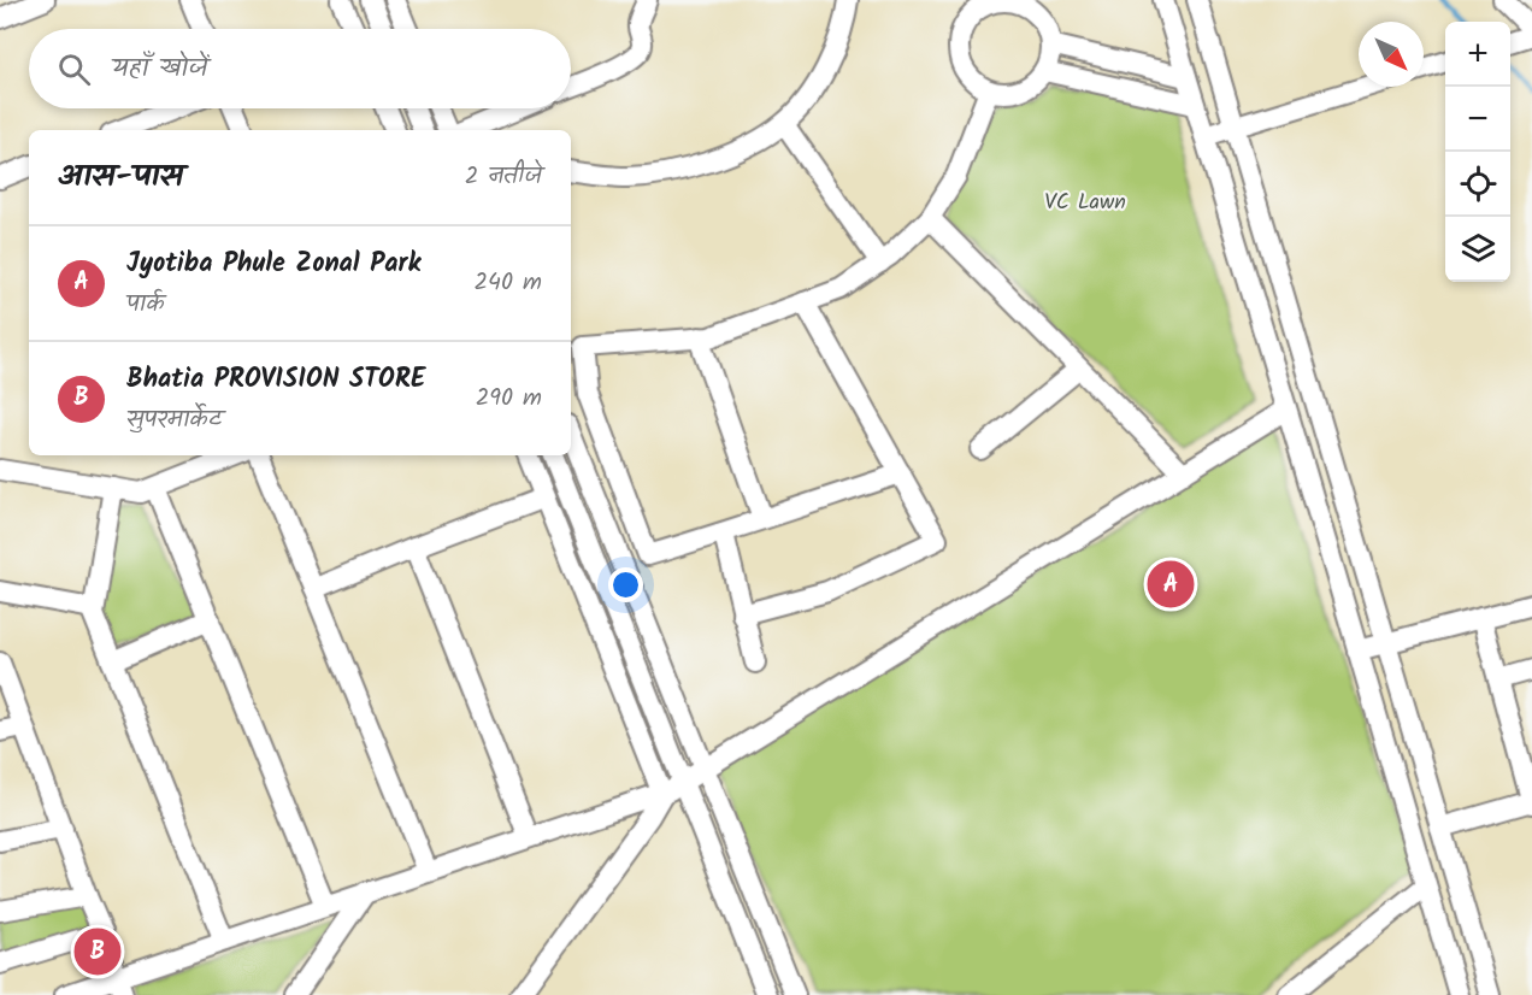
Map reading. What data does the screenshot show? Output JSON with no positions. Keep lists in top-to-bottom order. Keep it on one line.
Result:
{"parks":["VC Lawn"],"north":"bottom right","page":{"map_buttons":["+","−"],"search":"यहाँ खोजें","heading":["आस-पास","2 नतीजे"],"list":[{"mark":"A","name":"Jyotiba Phule Zonal Park","note":"पार्क","value":"240 m"},{"mark":"B","name":"Bhatia PROVISION STORE","note":"सुपरमार्केट","value":"290 m"}],"pins":["A","B"]}}
